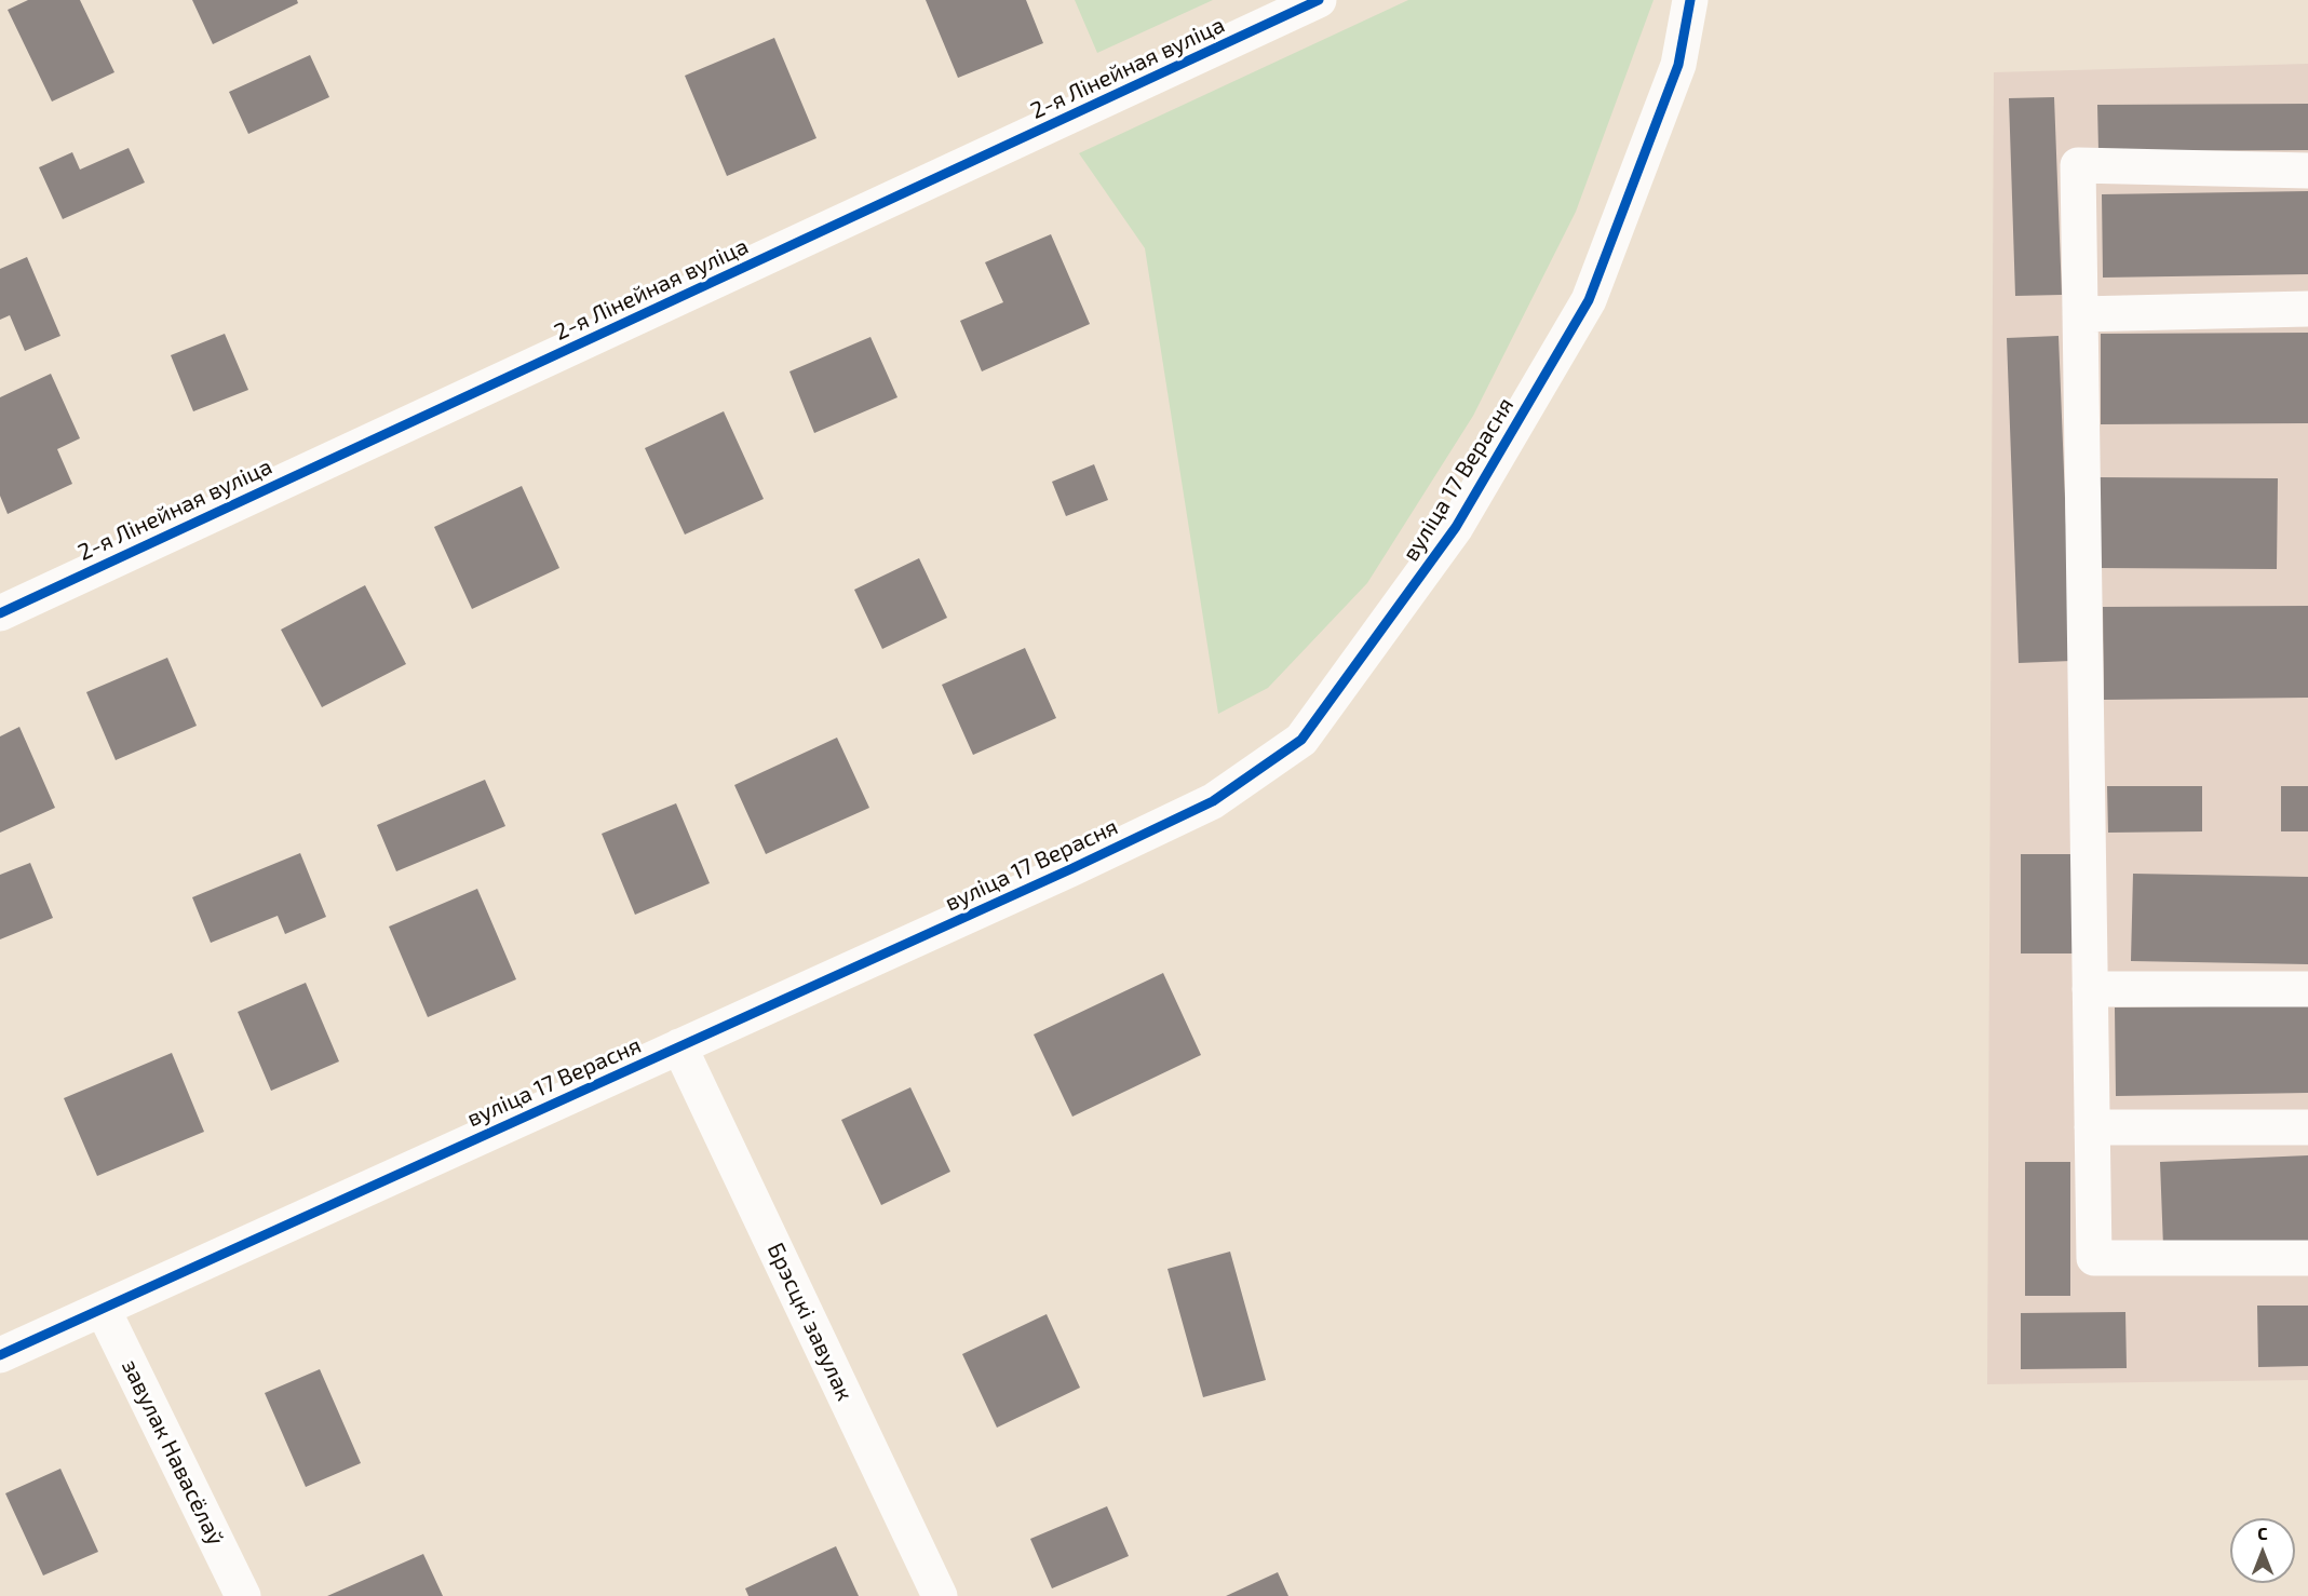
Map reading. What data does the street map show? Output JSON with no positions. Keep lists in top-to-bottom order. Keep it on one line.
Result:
{"streets":{"street":["2-я Лінейная вуліца","вуліца 17 Верасня","Брэсцкі завулак","завулак Навасёлаў"]},"crossings":[["вуліца 17 Верасня","Брэсцкі завулак"],["вуліца 17 Верасня","завулак Навасёлаў"]],"north":"top"}
